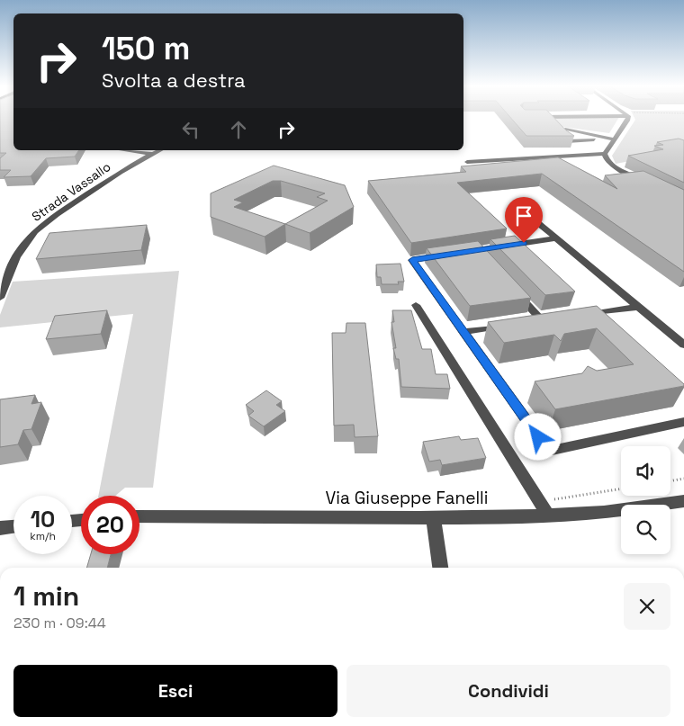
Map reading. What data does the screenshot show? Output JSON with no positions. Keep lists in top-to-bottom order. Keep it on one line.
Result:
{"streets":{"street":["Strada Vassallo","Via Giuseppe Fanelli"]},"page":{"turn":["150 m","Svolta a destra"],"speed":"10 km/h","limit":"20","heading":["1 min","230 m · 09:44"],"buttons":["Esci","Condividi"]}}
